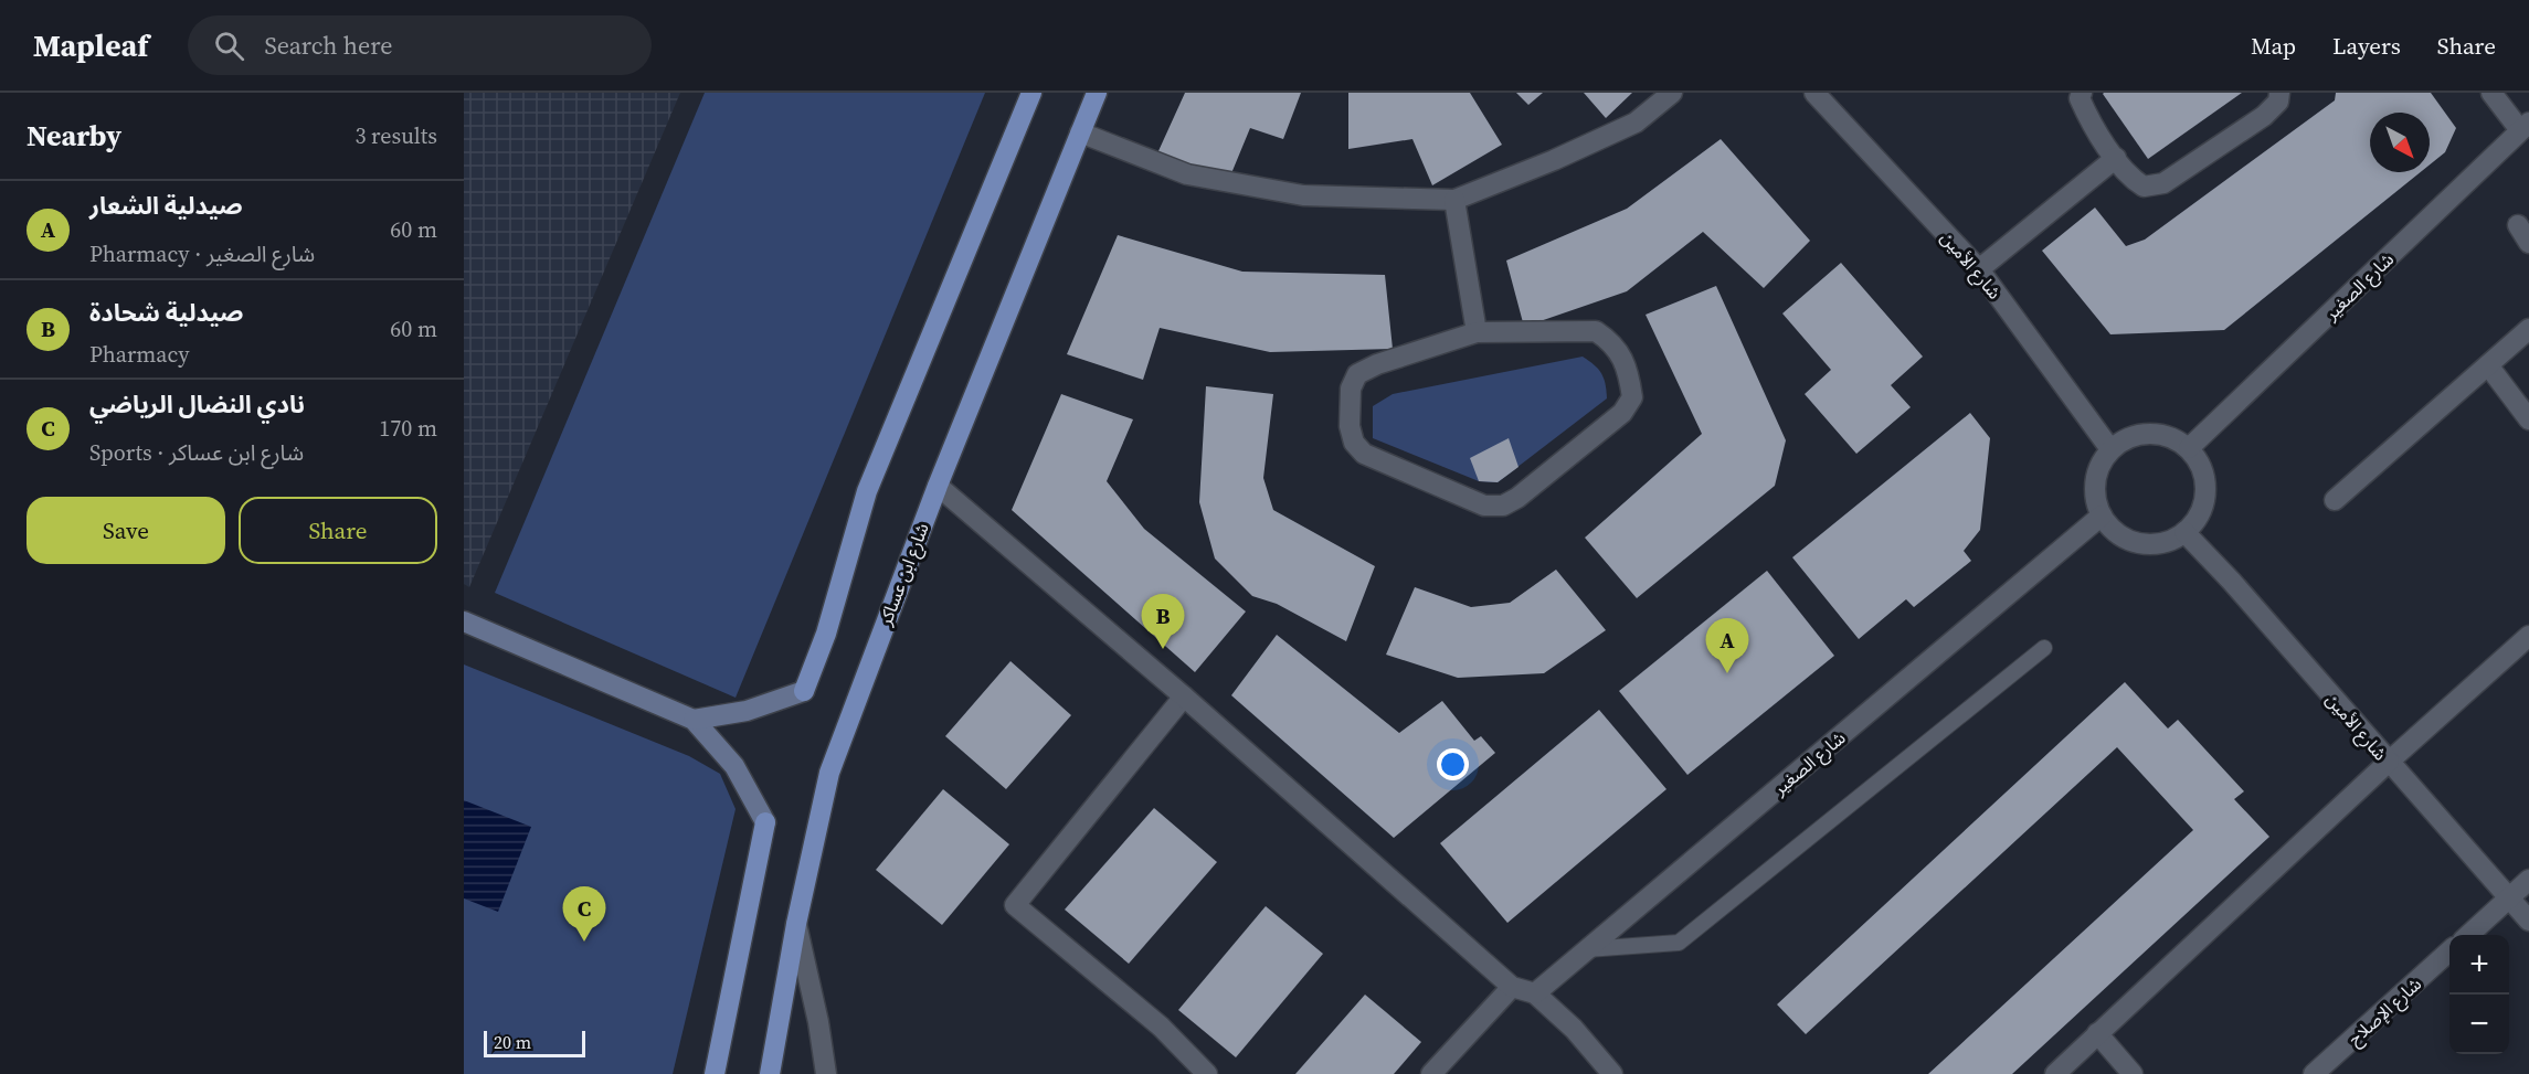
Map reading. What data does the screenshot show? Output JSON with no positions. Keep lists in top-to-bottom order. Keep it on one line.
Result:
{"streets":{"main road":["شارع ابن عساكر"],"street":["شارع الأمين","شارع الصغير","شارع الإصلاح"]},"crossings":[["شارع الأمين","شارع الصغير"]],"scale_bar":"20 m","north":"bottom right","page":{"header":"Mapleaf","search":"Search here","nav":["Map","Layers","Share"],"heading":["Nearby","3 results"],"list":[{"mark":"A","name":"صيدلية الشعار","note":"Pharmacy · شارع الصغير","value":"60 m"},{"mark":"B","name":"صيدلية شحادة","note":"Pharmacy","value":"60 m"},{"mark":"C","name":"نادي النضال الرياضي","note":"Sports · شارع ابن عساكر","value":"170 m"}],"buttons":["Save","Share"],"pins":["B","A","C"],"map_buttons":["+","−"],"scale":"20 m"}}
